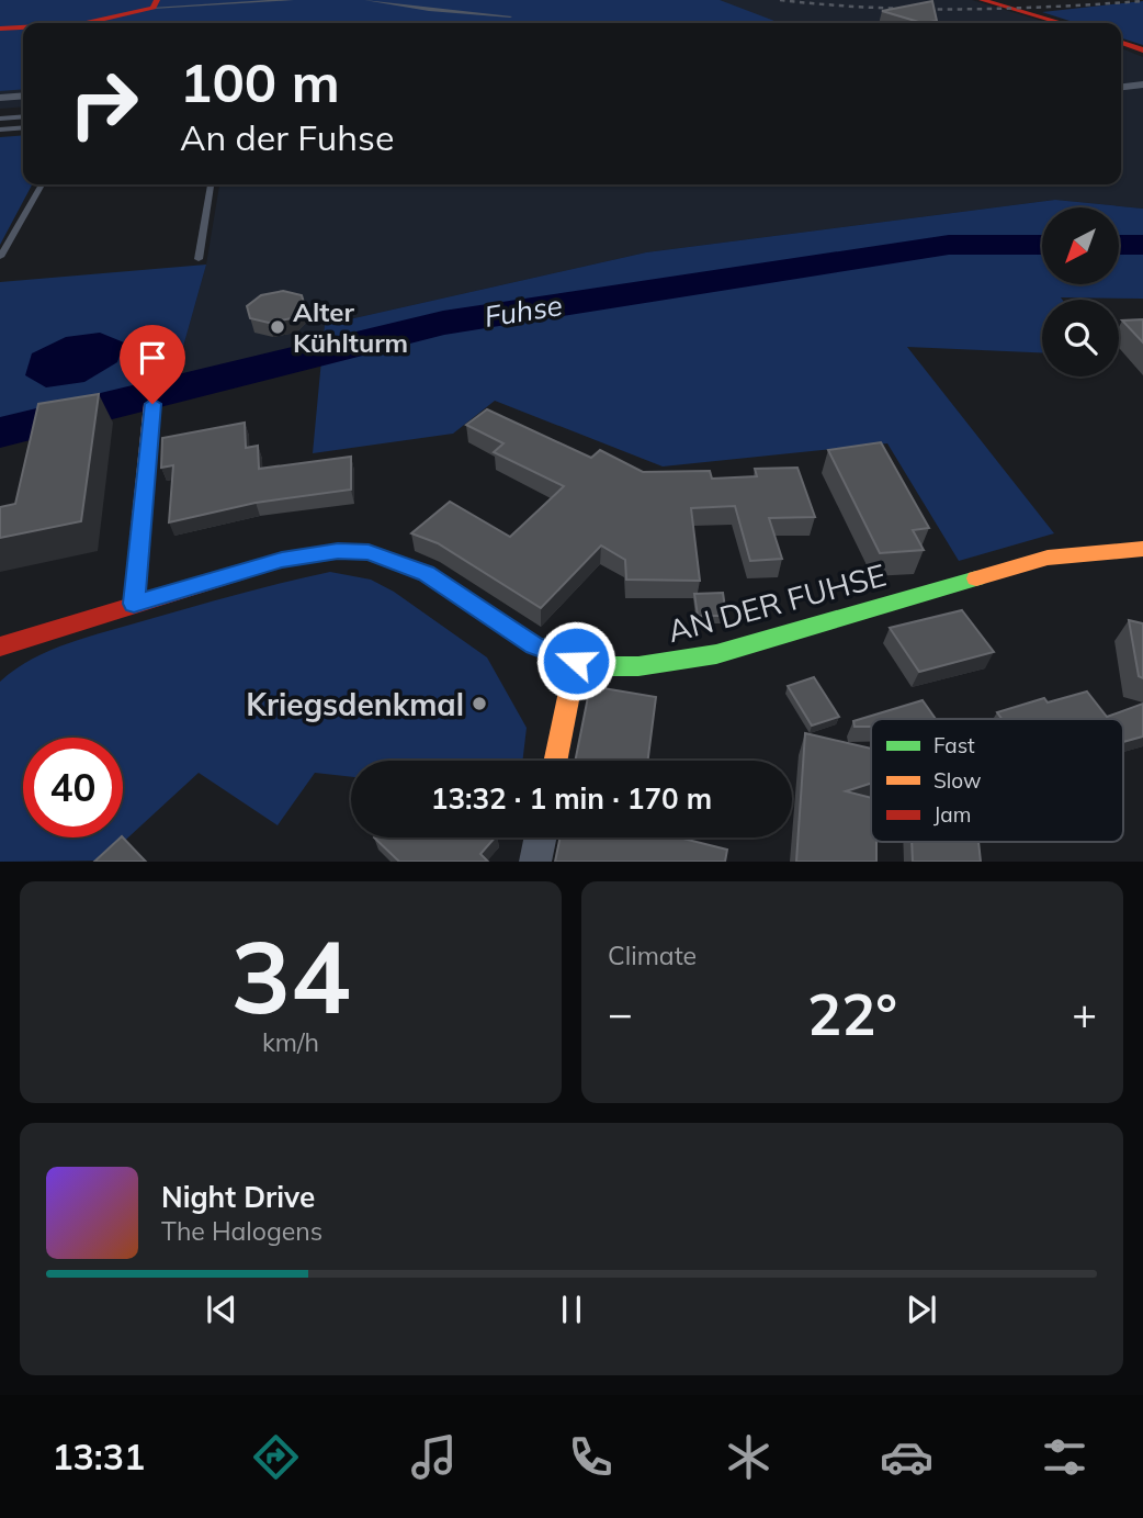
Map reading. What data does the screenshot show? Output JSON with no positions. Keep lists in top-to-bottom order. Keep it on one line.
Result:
{"streets":{"street":["AN DER FUHSE"]},"water":["Fuhse"],"places":["Alter Kühlturm","Kriegsdenkmal"],"legend":["Fast","Slow","Jam"],"north":"bottom left","page":{"turn":["100 m","An der Fuhse"],"limit":"40","trip":"13:32 · 1 min · 170 m","tile":[["34","km/h"],"Climate"],"heat":["−","22°","+"],"song":["Night Drive","The Halogens"],"tabs":"13:31"}}
